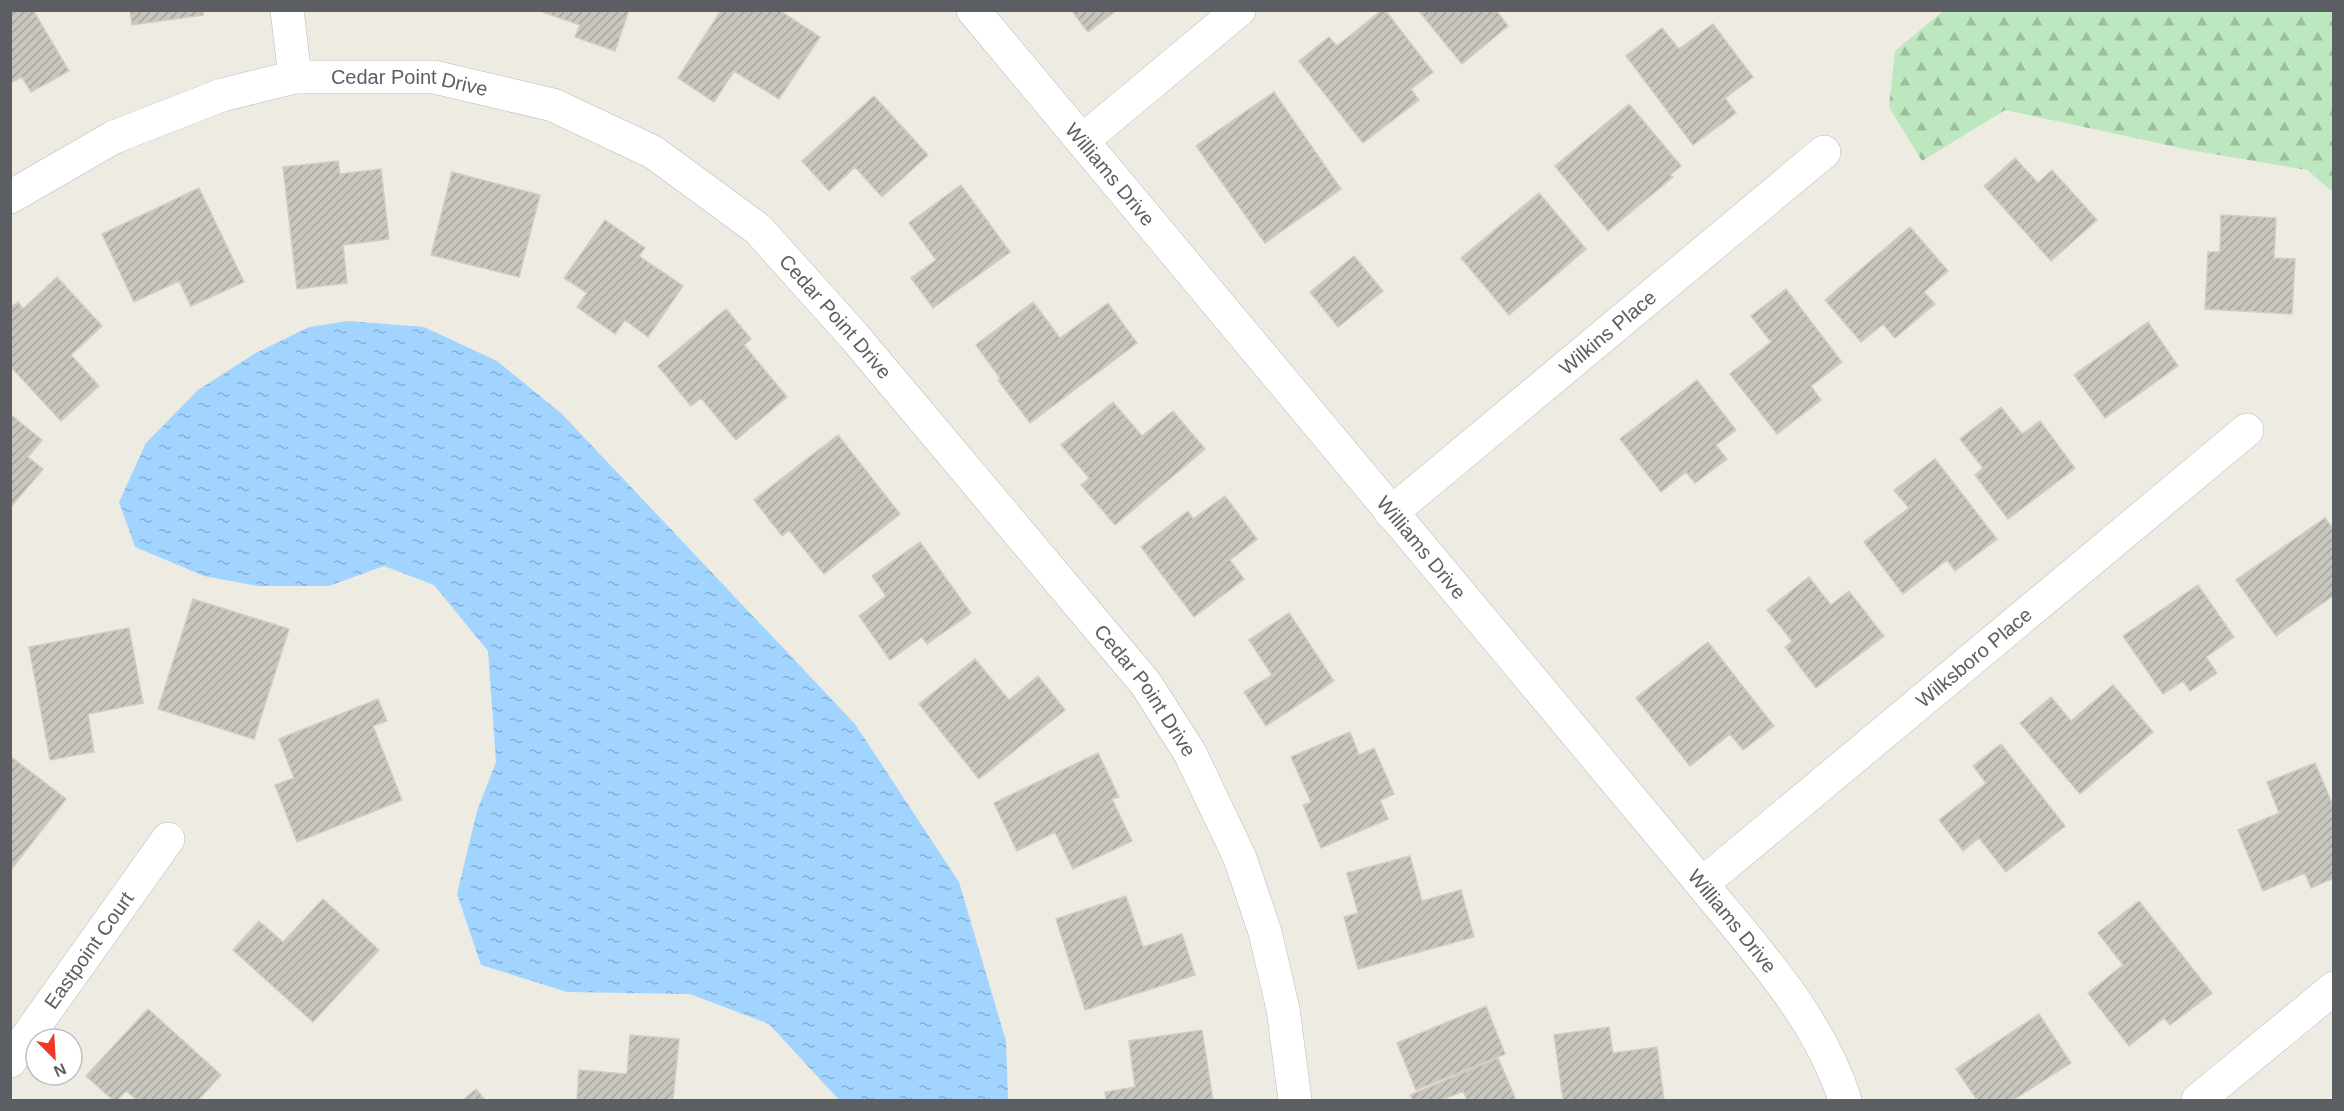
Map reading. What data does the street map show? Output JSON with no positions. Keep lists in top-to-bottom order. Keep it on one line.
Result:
{"streets":{"street":["Cedar Point Drive","Williams Drive","Wilkins Place","Wilksboro Place","Eastpoint Court"]},"crossings":[["Williams Drive","Wilkins Place"],["Williams Drive","Wilksboro Place"]],"north":"bottom right"}
